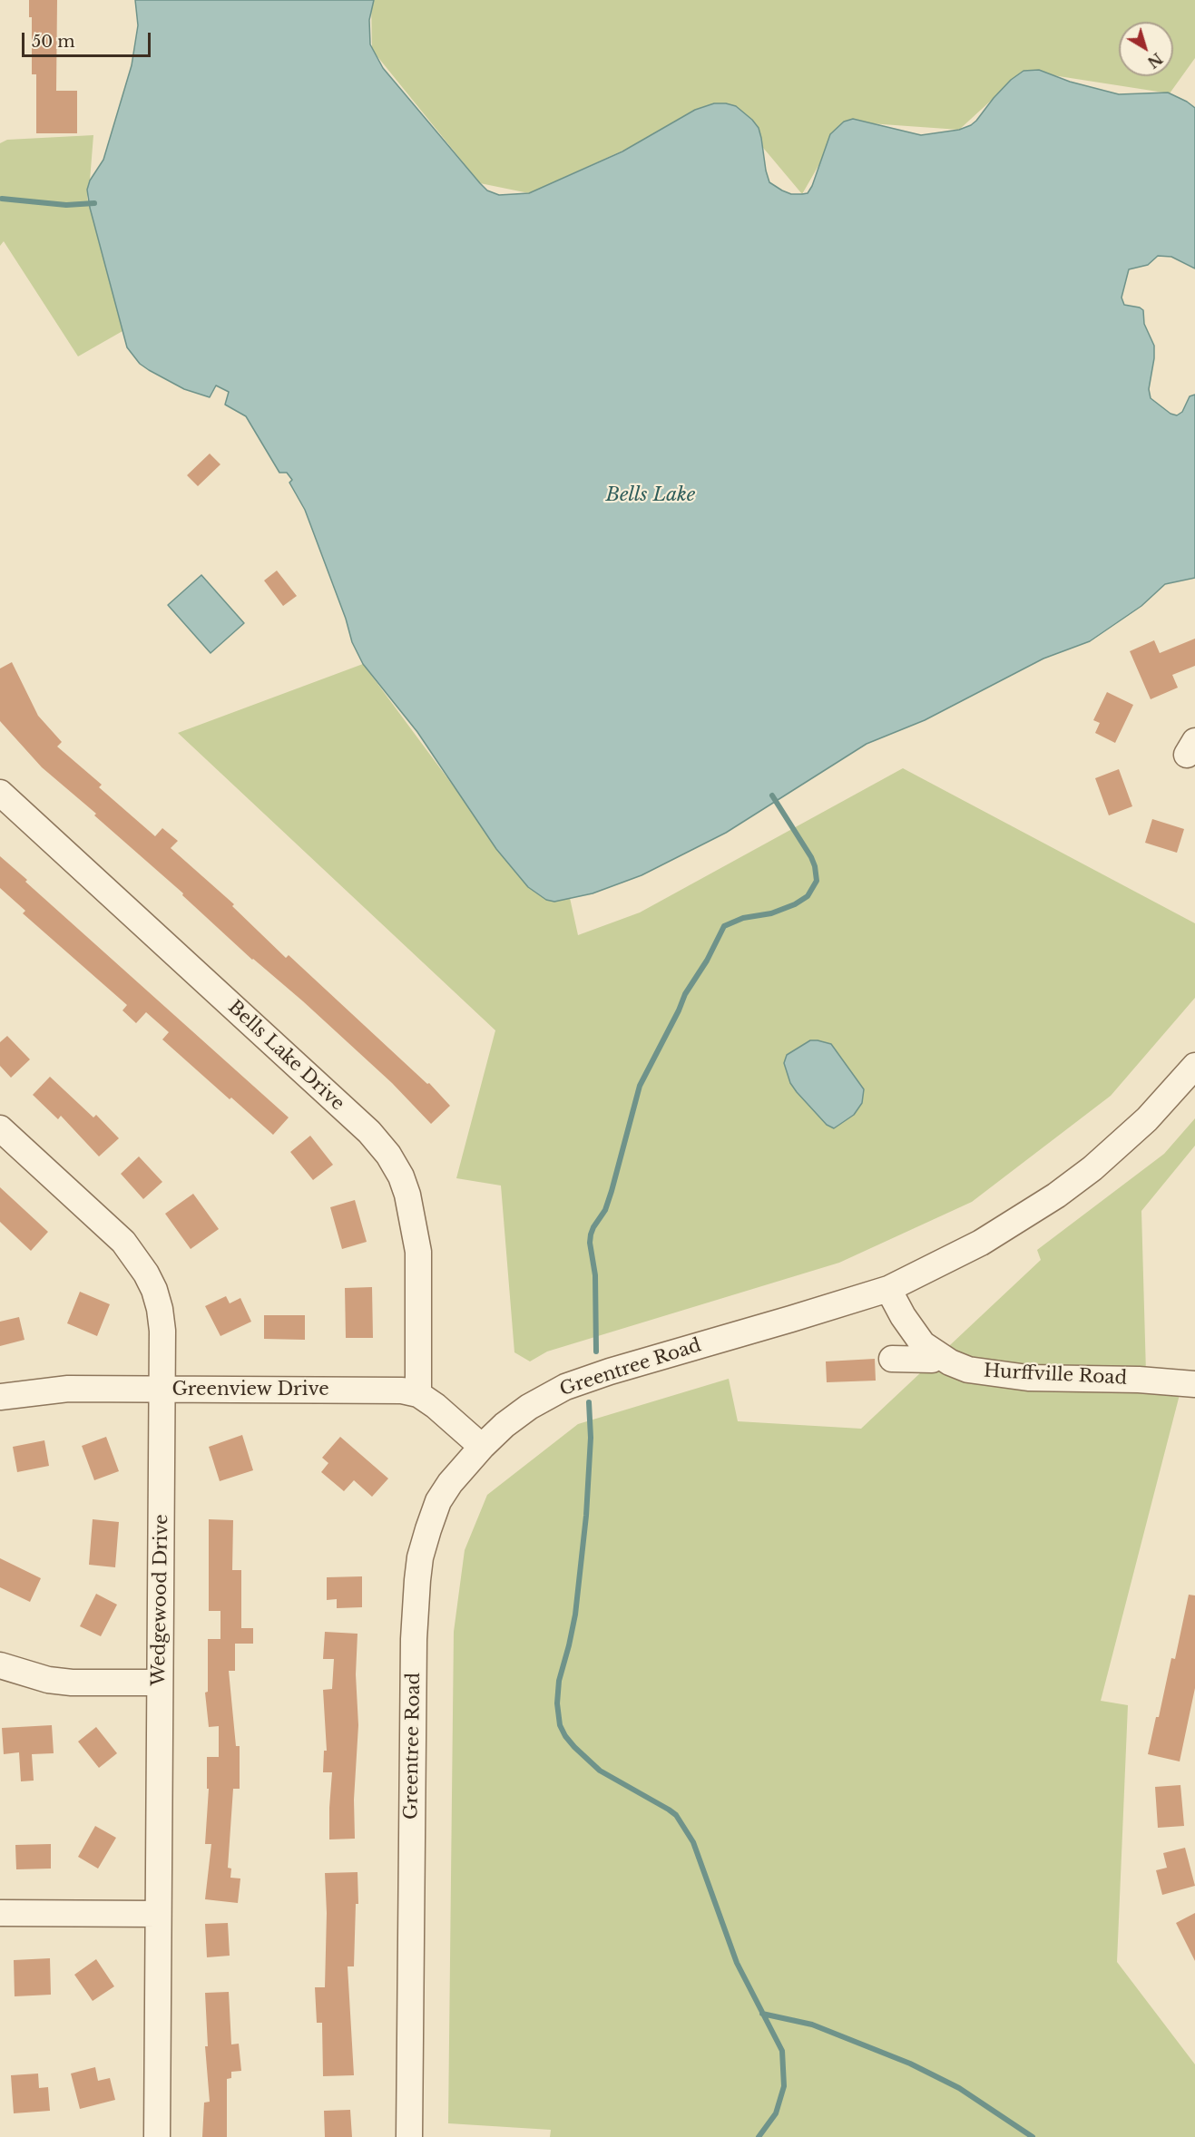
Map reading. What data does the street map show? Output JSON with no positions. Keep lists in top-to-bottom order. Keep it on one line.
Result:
{"streets":{"street":["Bells Lake Drive","Greentree Road","Hurffville Road","Greenview Drive","Wedgewood Drive"]},"crossings":[["Bells Lake Drive","Greenview Drive"],["Greentree Road","Hurffville Road"],["Greentree Road","Greenview Drive"],["Greenview Drive","Wedgewood Drive"]],"water":["Bells Lake"],"scale_bar":"50 m","north":"bottom right"}
